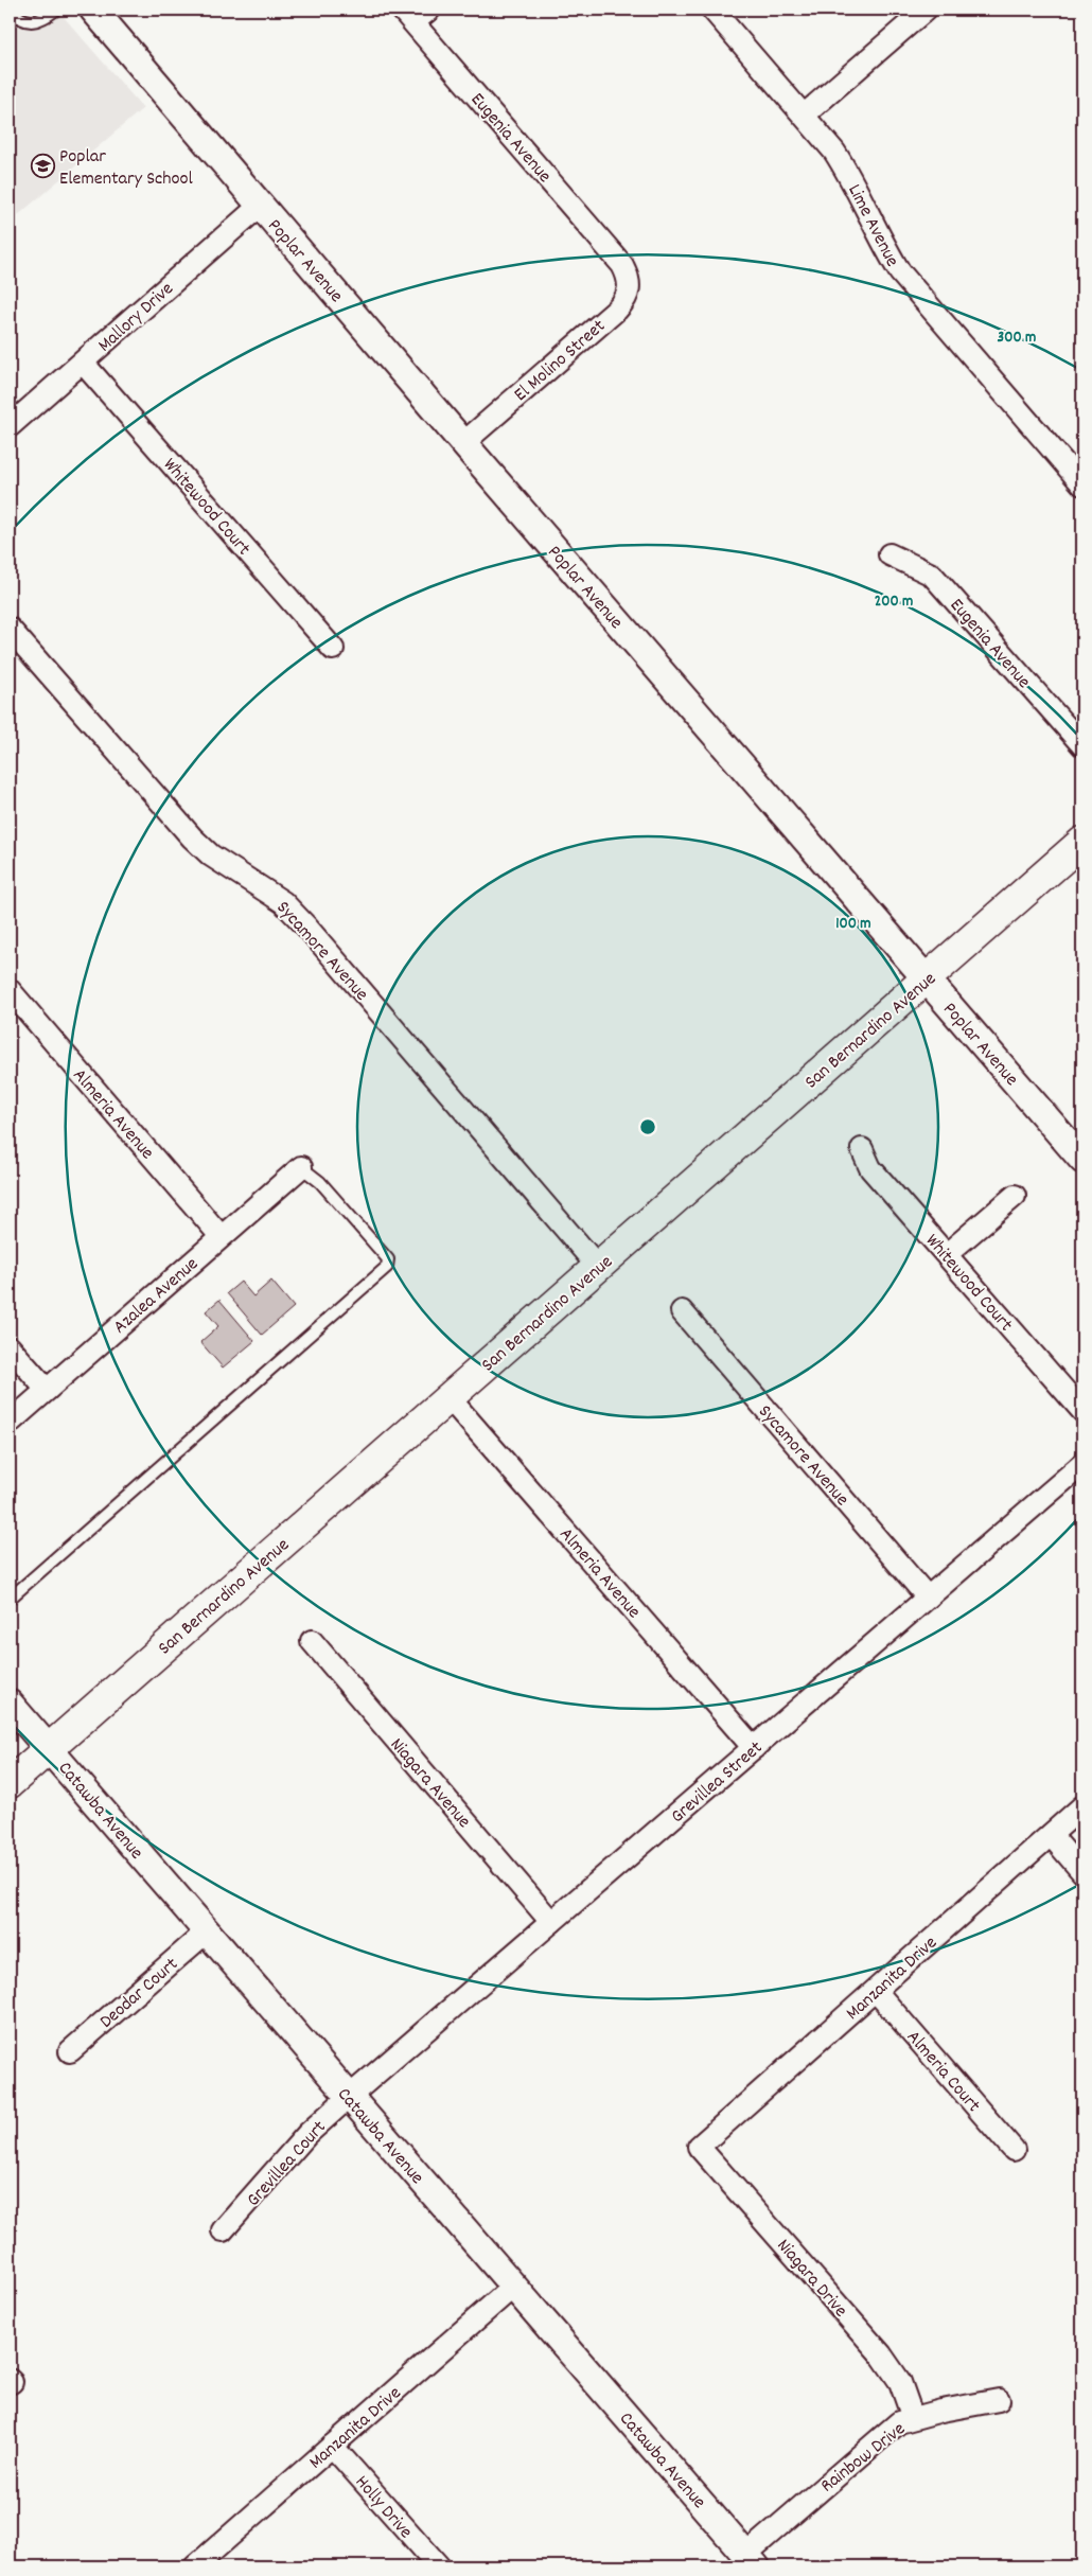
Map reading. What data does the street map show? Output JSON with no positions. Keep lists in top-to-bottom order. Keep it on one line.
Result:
{"streets":{"main road":["San Bernardino Avenue"],"street":["Eugenia Avenue","Lime Avenue","Poplar Avenue","Mallory Drive","El Molino Street","Whitewood Court","Sycamore Avenue","Almeria Avenue","Azalea Avenue","Grevillea Street","Niagara Avenue","Catawba Avenue","Manzanita Drive","Deodar Court","Almeria Court","Grevillea Court","Niagara Drive","Rainbow Drive","Holly Drive"]},"crossings":[["Eugenia Avenue","El Molino Street"],["Poplar Avenue","Mallory Drive"],["Poplar Avenue","El Molino Street"],["Poplar Avenue","San Bernardino Avenue"],["Mallory Drive","Whitewood Court"],["Sycamore Avenue","San Bernardino Avenue"],["Sycamore Avenue","Grevillea Street"],["San Bernardino Avenue","Almeria Avenue"],["San Bernardino Avenue","Catawba Avenue"],["Almeria Avenue","Azalea Avenue"],["Almeria Avenue","Grevillea Street"],["Grevillea Street","Niagara Avenue"],["Grevillea Street","Catawba Avenue"],["Grevillea Street","Grevillea Court"],["Catawba Avenue","Manzanita Drive"],["Catawba Avenue","Deodar Court"],["Catawba Avenue","Grevillea Court"],["Catawba Avenue","Rainbow Drive"],["Manzanita Drive","Almeria Court"],["Manzanita Drive","Niagara Drive"],["Manzanita Drive","Holly Drive"],["Niagara Drive","Rainbow Drive"]],"places":{"school or university":["Poplar Elementary School"]},"rings":["300 m","200 m","100 m"]}
